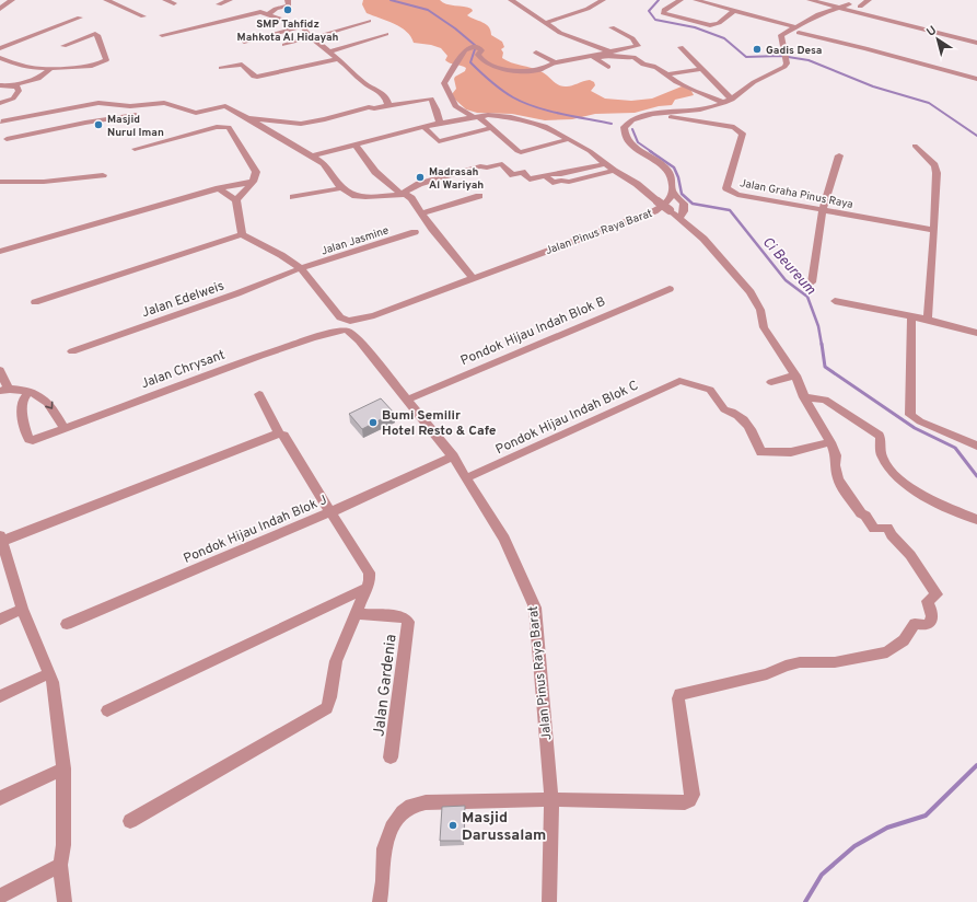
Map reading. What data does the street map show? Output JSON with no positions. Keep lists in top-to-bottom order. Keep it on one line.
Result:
{"streets":{"street":["Jalan Graha Pinus Raya","Jalan Pinus Raya Barat","Jalan Jasmine","Jalan Edelweis","Pondok Hijau Indah Blok B","Jalan Chrysant","Pondok Hijau Indah Blok C","Pondok Hijau Indah Blok J","Jalan Gardenia"]},"crossings":[["Jalan Pinus Raya Barat","Jalan Jasmine"],["Jalan Pinus Raya Barat","Jalan Edelweis"],["Jalan Pinus Raya Barat","Pondok Hijau Indah Blok B"],["Jalan Pinus Raya Barat","Jalan Chrysant"],["Jalan Pinus Raya Barat","Pondok Hijau Indah Blok C"],["Jalan Pinus Raya Barat","Pondok Hijau Indah Blok J"],["Jalan Jasmine","Jalan Edelweis"]],"water":["Ci Beureum"],"places":["SMP Tahfidz Mahkota Al Hidayah","Gadis Desa","Masjid Nurul Iman","Madrasah Al Wariyah","Bumi Semilir Hotel Resto & Cafe","Masjid Darussalam"],"north":"top left"}
